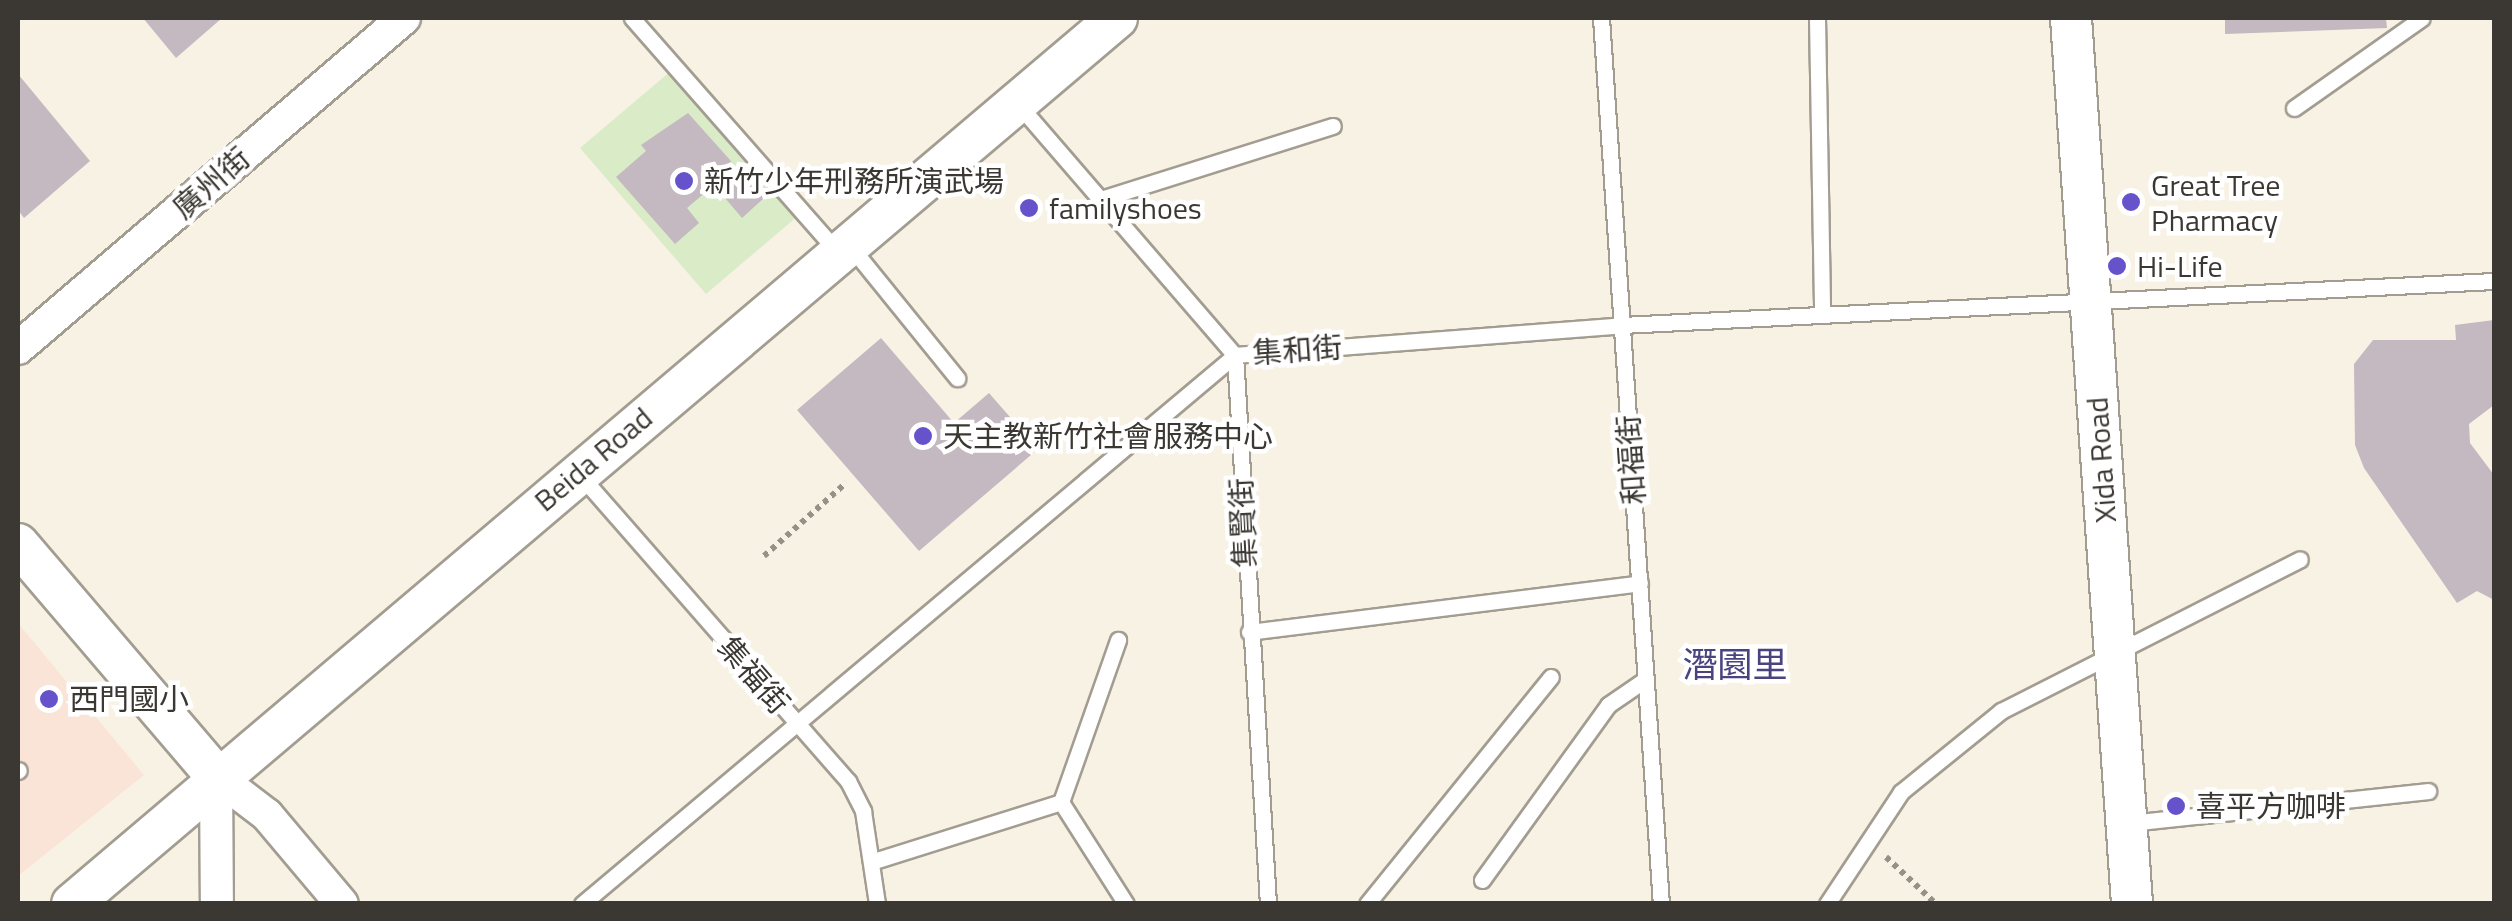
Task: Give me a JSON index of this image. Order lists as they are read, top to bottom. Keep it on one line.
{"streets":{"street":["廣州街","Beida Road","Xida Road"],"lane":["集和街","和福街","集賢街","集福街"]},"crossings":[["集和街","和福街"],["集和街","Xida Road"],["集和街","集賢街"],["集和街","集福街"],["Beida Road","集福街"]],"districts":["潛園里"],"places":["新竹少年刑務所演武場","Great Tree Pharmacy","familyshoes","Hi-Life","天主教新竹社會服務中心","西門國小","喜平方咖啡"]}
